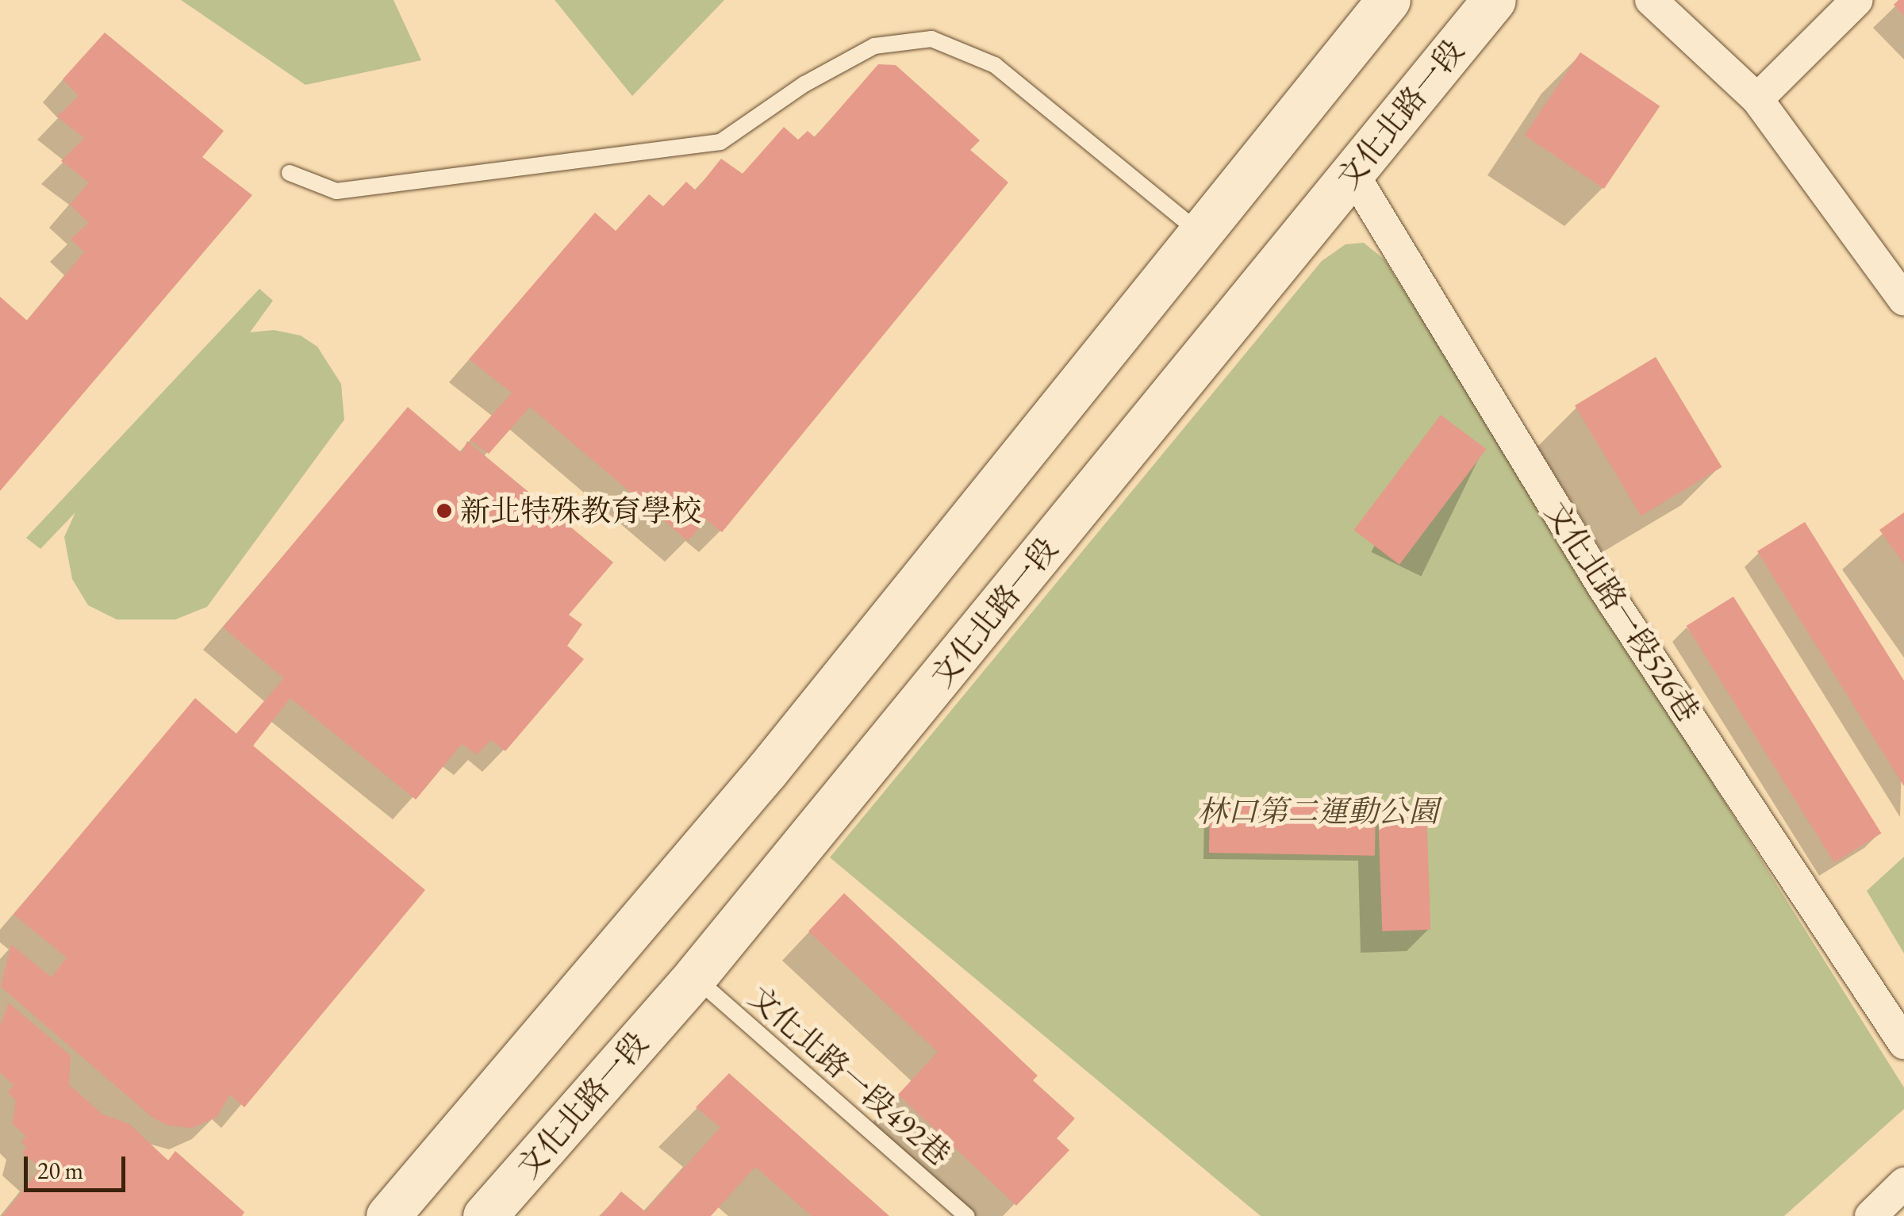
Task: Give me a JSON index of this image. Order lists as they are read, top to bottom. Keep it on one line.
{"streets":{"main road":["文化北路一段"],"street":["文化北路一段526巷"],"lane":["文化北路一段492巷"]},"crossings":[["文化北路一段","文化北路一段526巷"],["文化北路一段","文化北路一段492巷"]],"parks":["林口第二運動公園"],"places":["新北特殊教育學校"],"scale_bar":"20 m"}
